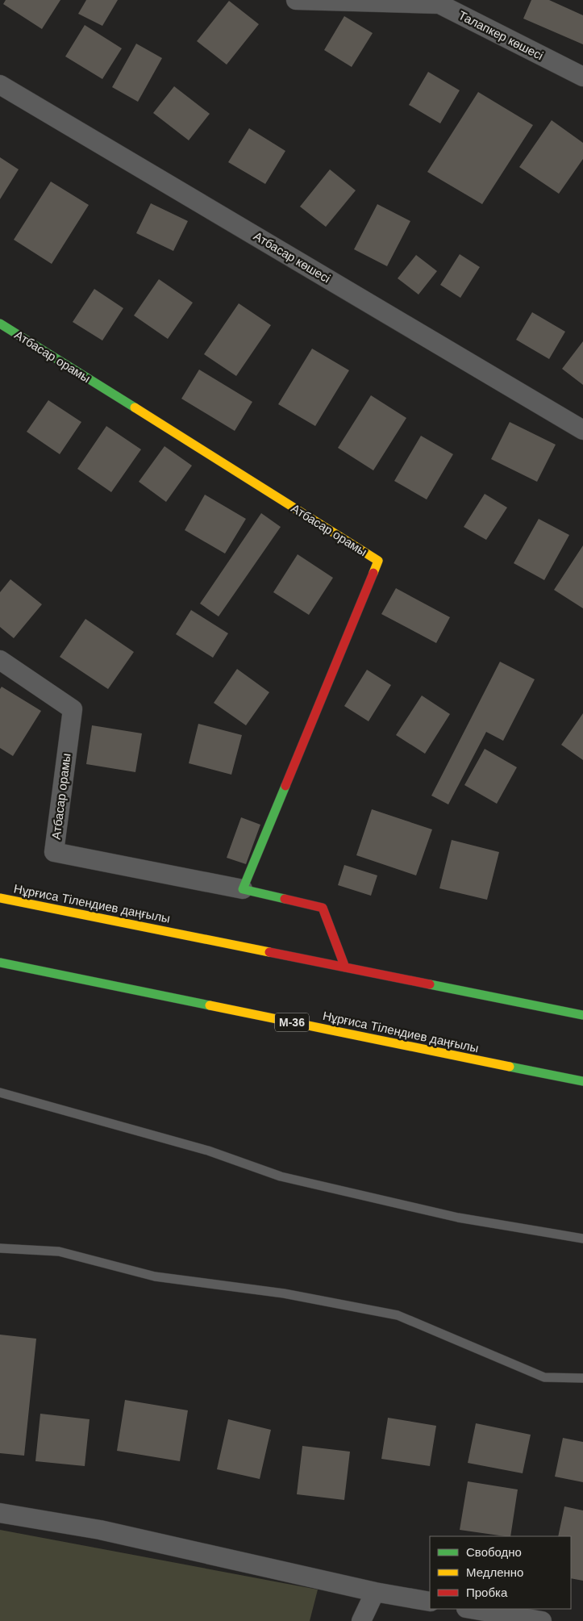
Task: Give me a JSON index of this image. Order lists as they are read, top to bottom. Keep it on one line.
{"streets":{"main road":["Атбасар орамы","Нұрғиса Тілендиев даңғылы","M-36"],"street":["Талапкер көшесі","Атбасар көшесі"]},"crossings":[["Атбасар орамы","Нұрғиса Тілендиев даңғылы"]],"legend":["Свободно","Медленно","Пробка"]}
